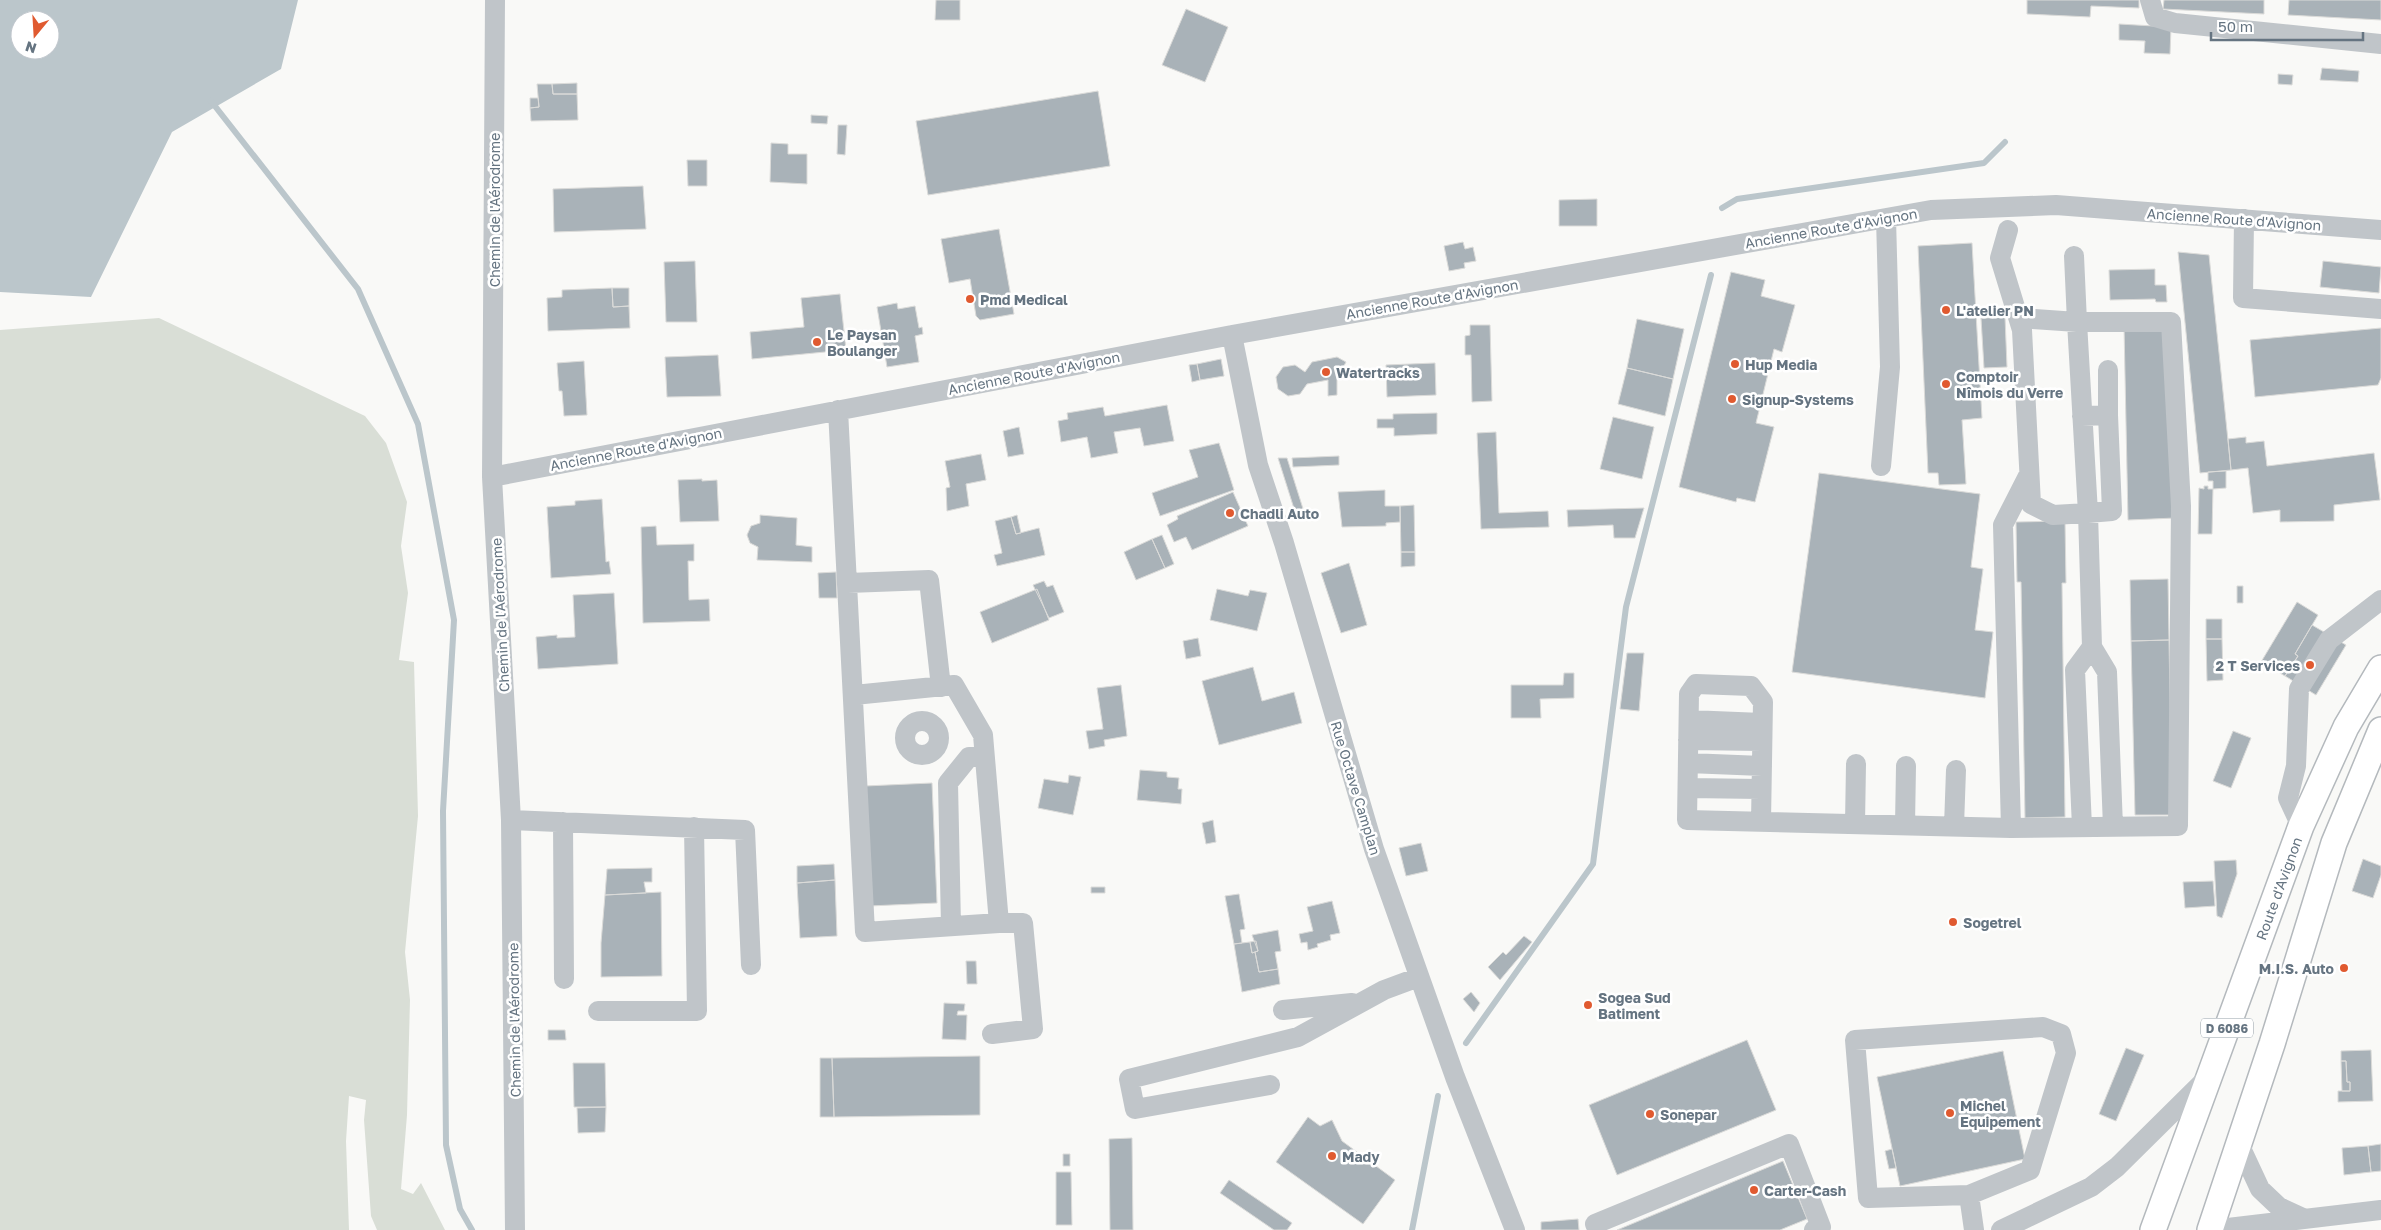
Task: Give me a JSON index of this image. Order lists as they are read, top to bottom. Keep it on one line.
{"streets":{"main road":["Route d'Avignon","D 6086"],"street":["Chemin de l'Aérodrome","Ancienne Route d'Avignon","Rue Octave Camplan"]},"crossings":[["Chemin de l'Aérodrome","Ancienne Route d'Avignon"],["Ancienne Route d'Avignon","Rue Octave Camplan"]],"places":["Pmd Medical","L'atelier PN","Le Paysan Boulanger","Hup Media","Watertracks","Comptoir Nîmois du Verre","Signup-Systems","Chadli Auto","2 T Services","Sogetrel","M.I.S. Auto","Sogea Sud Batiment","Michel Equipement","Sonepar","Mady","Carter-Cash"],"scale_bar":"50 m","north":"bottom"}
